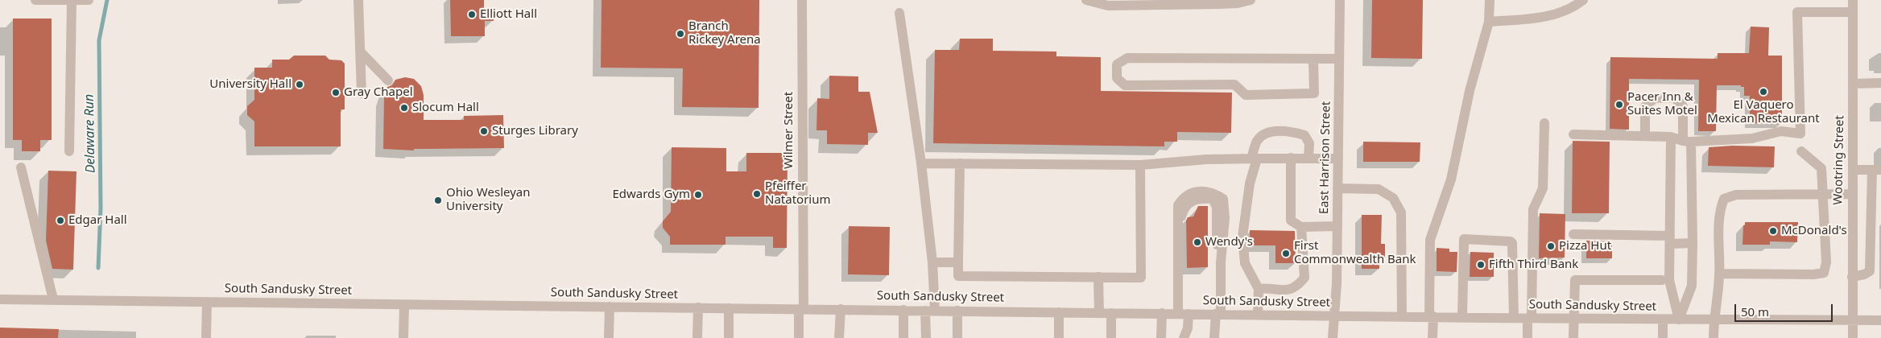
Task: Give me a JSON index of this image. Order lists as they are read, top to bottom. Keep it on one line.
{"streets":{"street":["Wilmer Street","East Harrison Street","Wootring Street","South Sandusky Street"]},"crossings":[["Wilmer Street","South Sandusky Street"],["East Harrison Street","South Sandusky Street"],["Wootring Street","South Sandusky Street"]],"water":["Delaware Run"],"places":["Elliott Hall","Branch Rickey Arena","University Hall","El Vaquero Mexican Restaurant","Gray Chapel","Pacer Inn & Suites Motel","Slocum Hall","Sturges Library","Pfeiffer Natatorium","Edwards Gym","Ohio Wesleyan University","Edgar Hall","McDonald's","Wendy's","Pizza Hut","First Commonwealth Bank","Fifth Third Bank"],"scale_bar":"50 m"}
